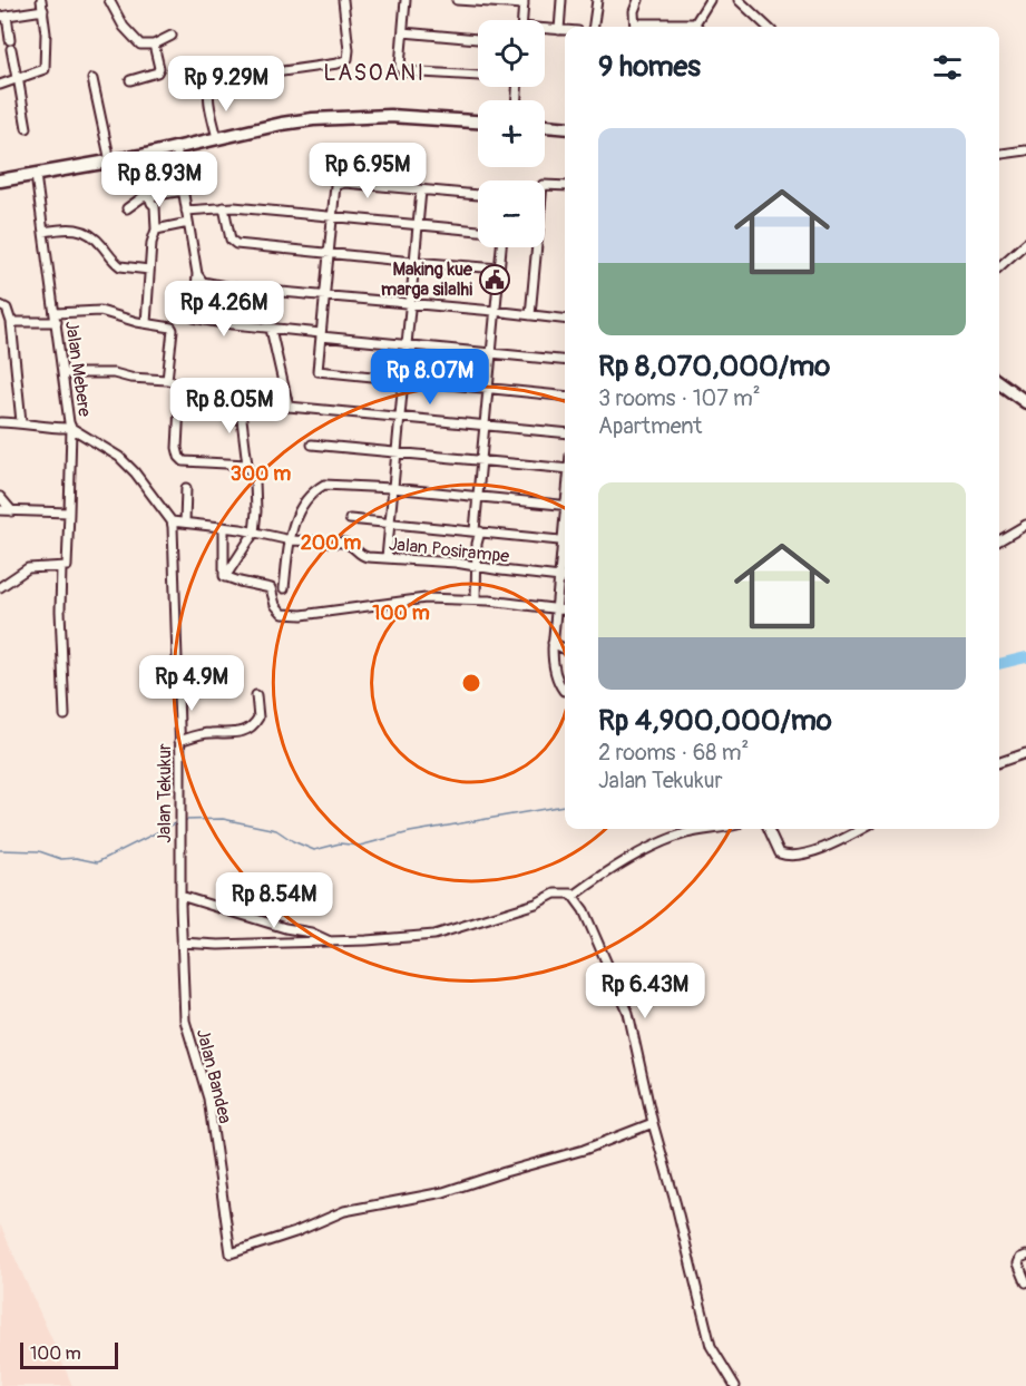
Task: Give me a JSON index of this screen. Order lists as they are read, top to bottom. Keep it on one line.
{"streets":{"street":["Jalan Mebere","Jalan Posirampe","Jalan Tekukur","Jalan Bandea"]},"crossings":[["Jalan Mebere","Jalan Posirampe"],["Jalan Mebere","Jalan Tekukur"],["Jalan Posirampe","Jalan Tekukur"],["Jalan Tekukur","Jalan Bandea"]],"districts":["LASOANI"],"places":{"public building":["Making kue marga silalhi"]},"scale_bar":"100 m","page":{"map_buttons":["+","−"],"heading":"9 homes","price":["Rp 9.29M","Rp 6.95M","Rp 8.93M","Rp 4.26M","Rp 8.07M","Rp 8.05M","Rp 4.9M","Rp 8.54M","Rp 6.43M"],"list":[{"name":"Rp 8,070,000/mo","note":"3 rooms · 107 m² · Apartment"},{"name":"Rp 4,900,000/mo","note":"2 rooms · 68 m² · Jalan Tekukur"}],"scale":"100 m"},"rings":["300 m","200 m","100 m"]}
